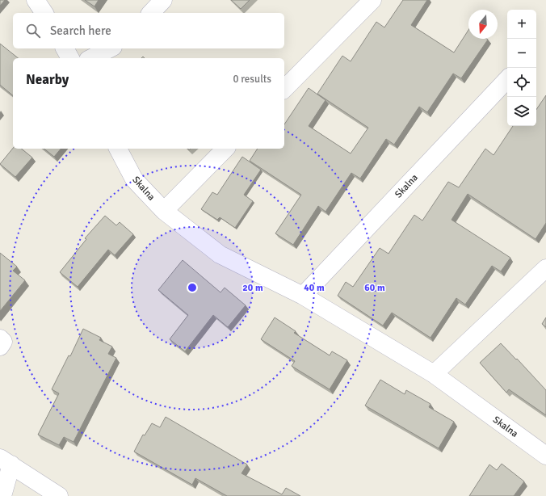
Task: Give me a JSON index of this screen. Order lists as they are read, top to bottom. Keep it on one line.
{"streets":{"street":["Skalna"]},"north":"bottom","page":{"map_buttons":["+","−"],"search":"Search here","heading":["Nearby","0 results"]},"rings":["20 m","40 m","60 m"]}
